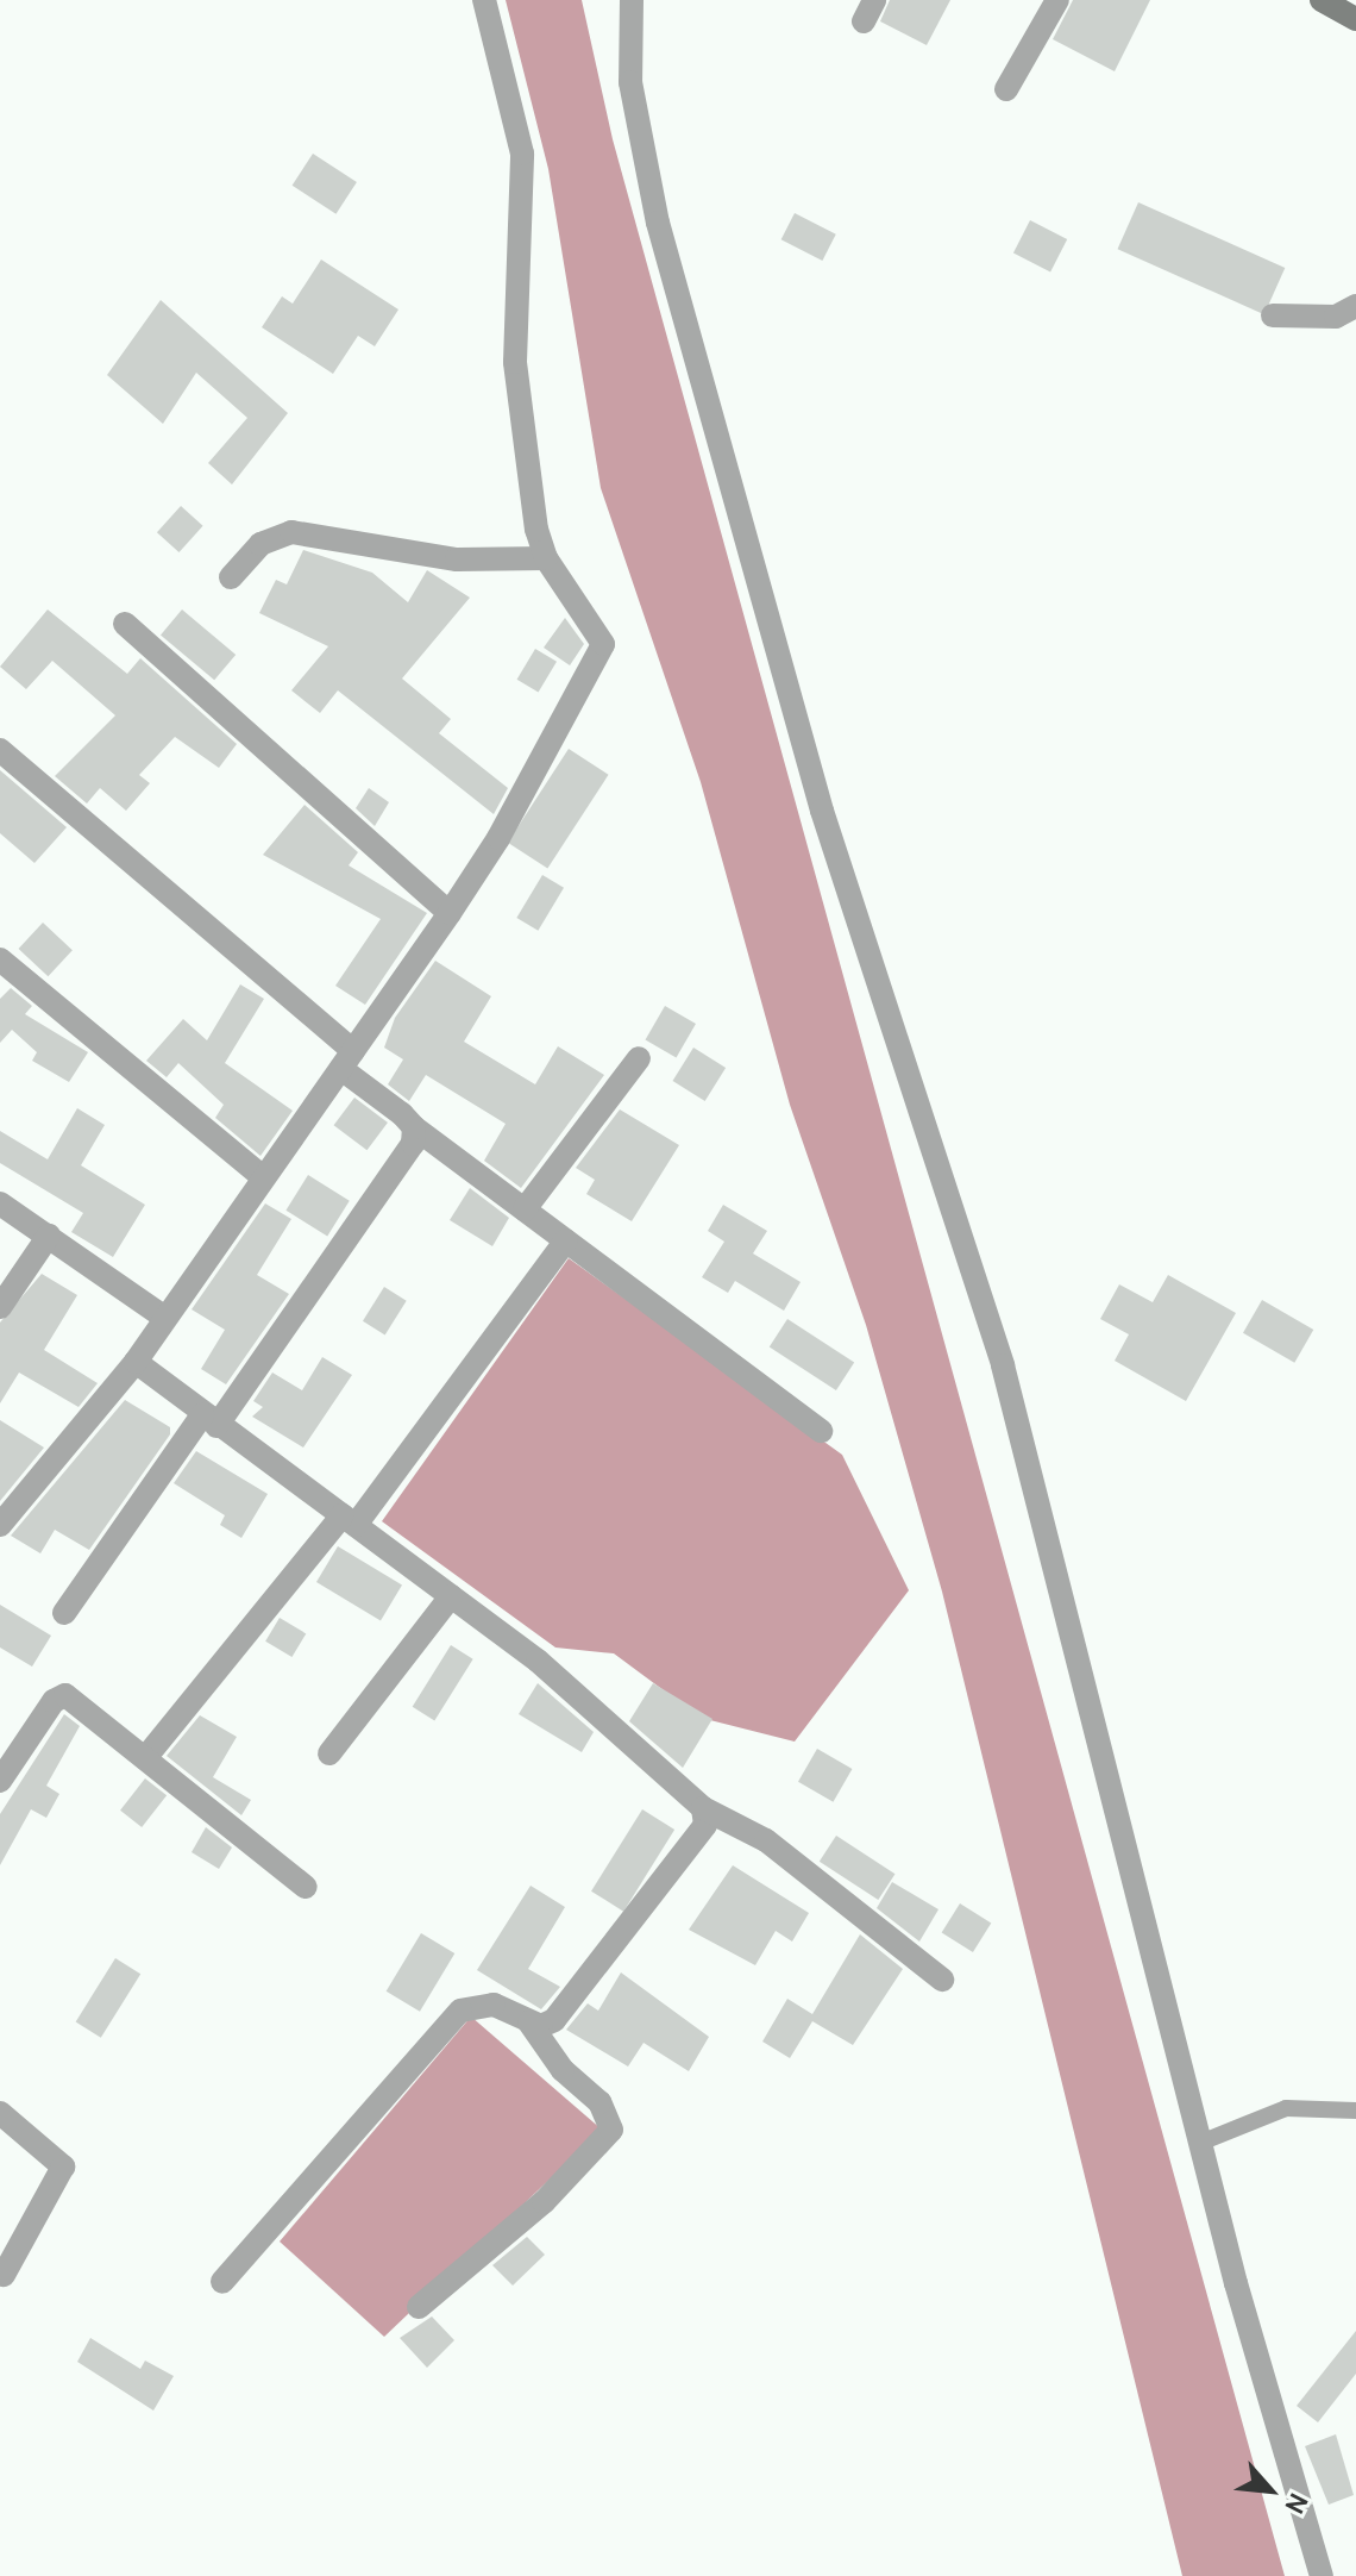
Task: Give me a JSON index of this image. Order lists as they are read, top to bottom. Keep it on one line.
{"north":"bottom right"}
